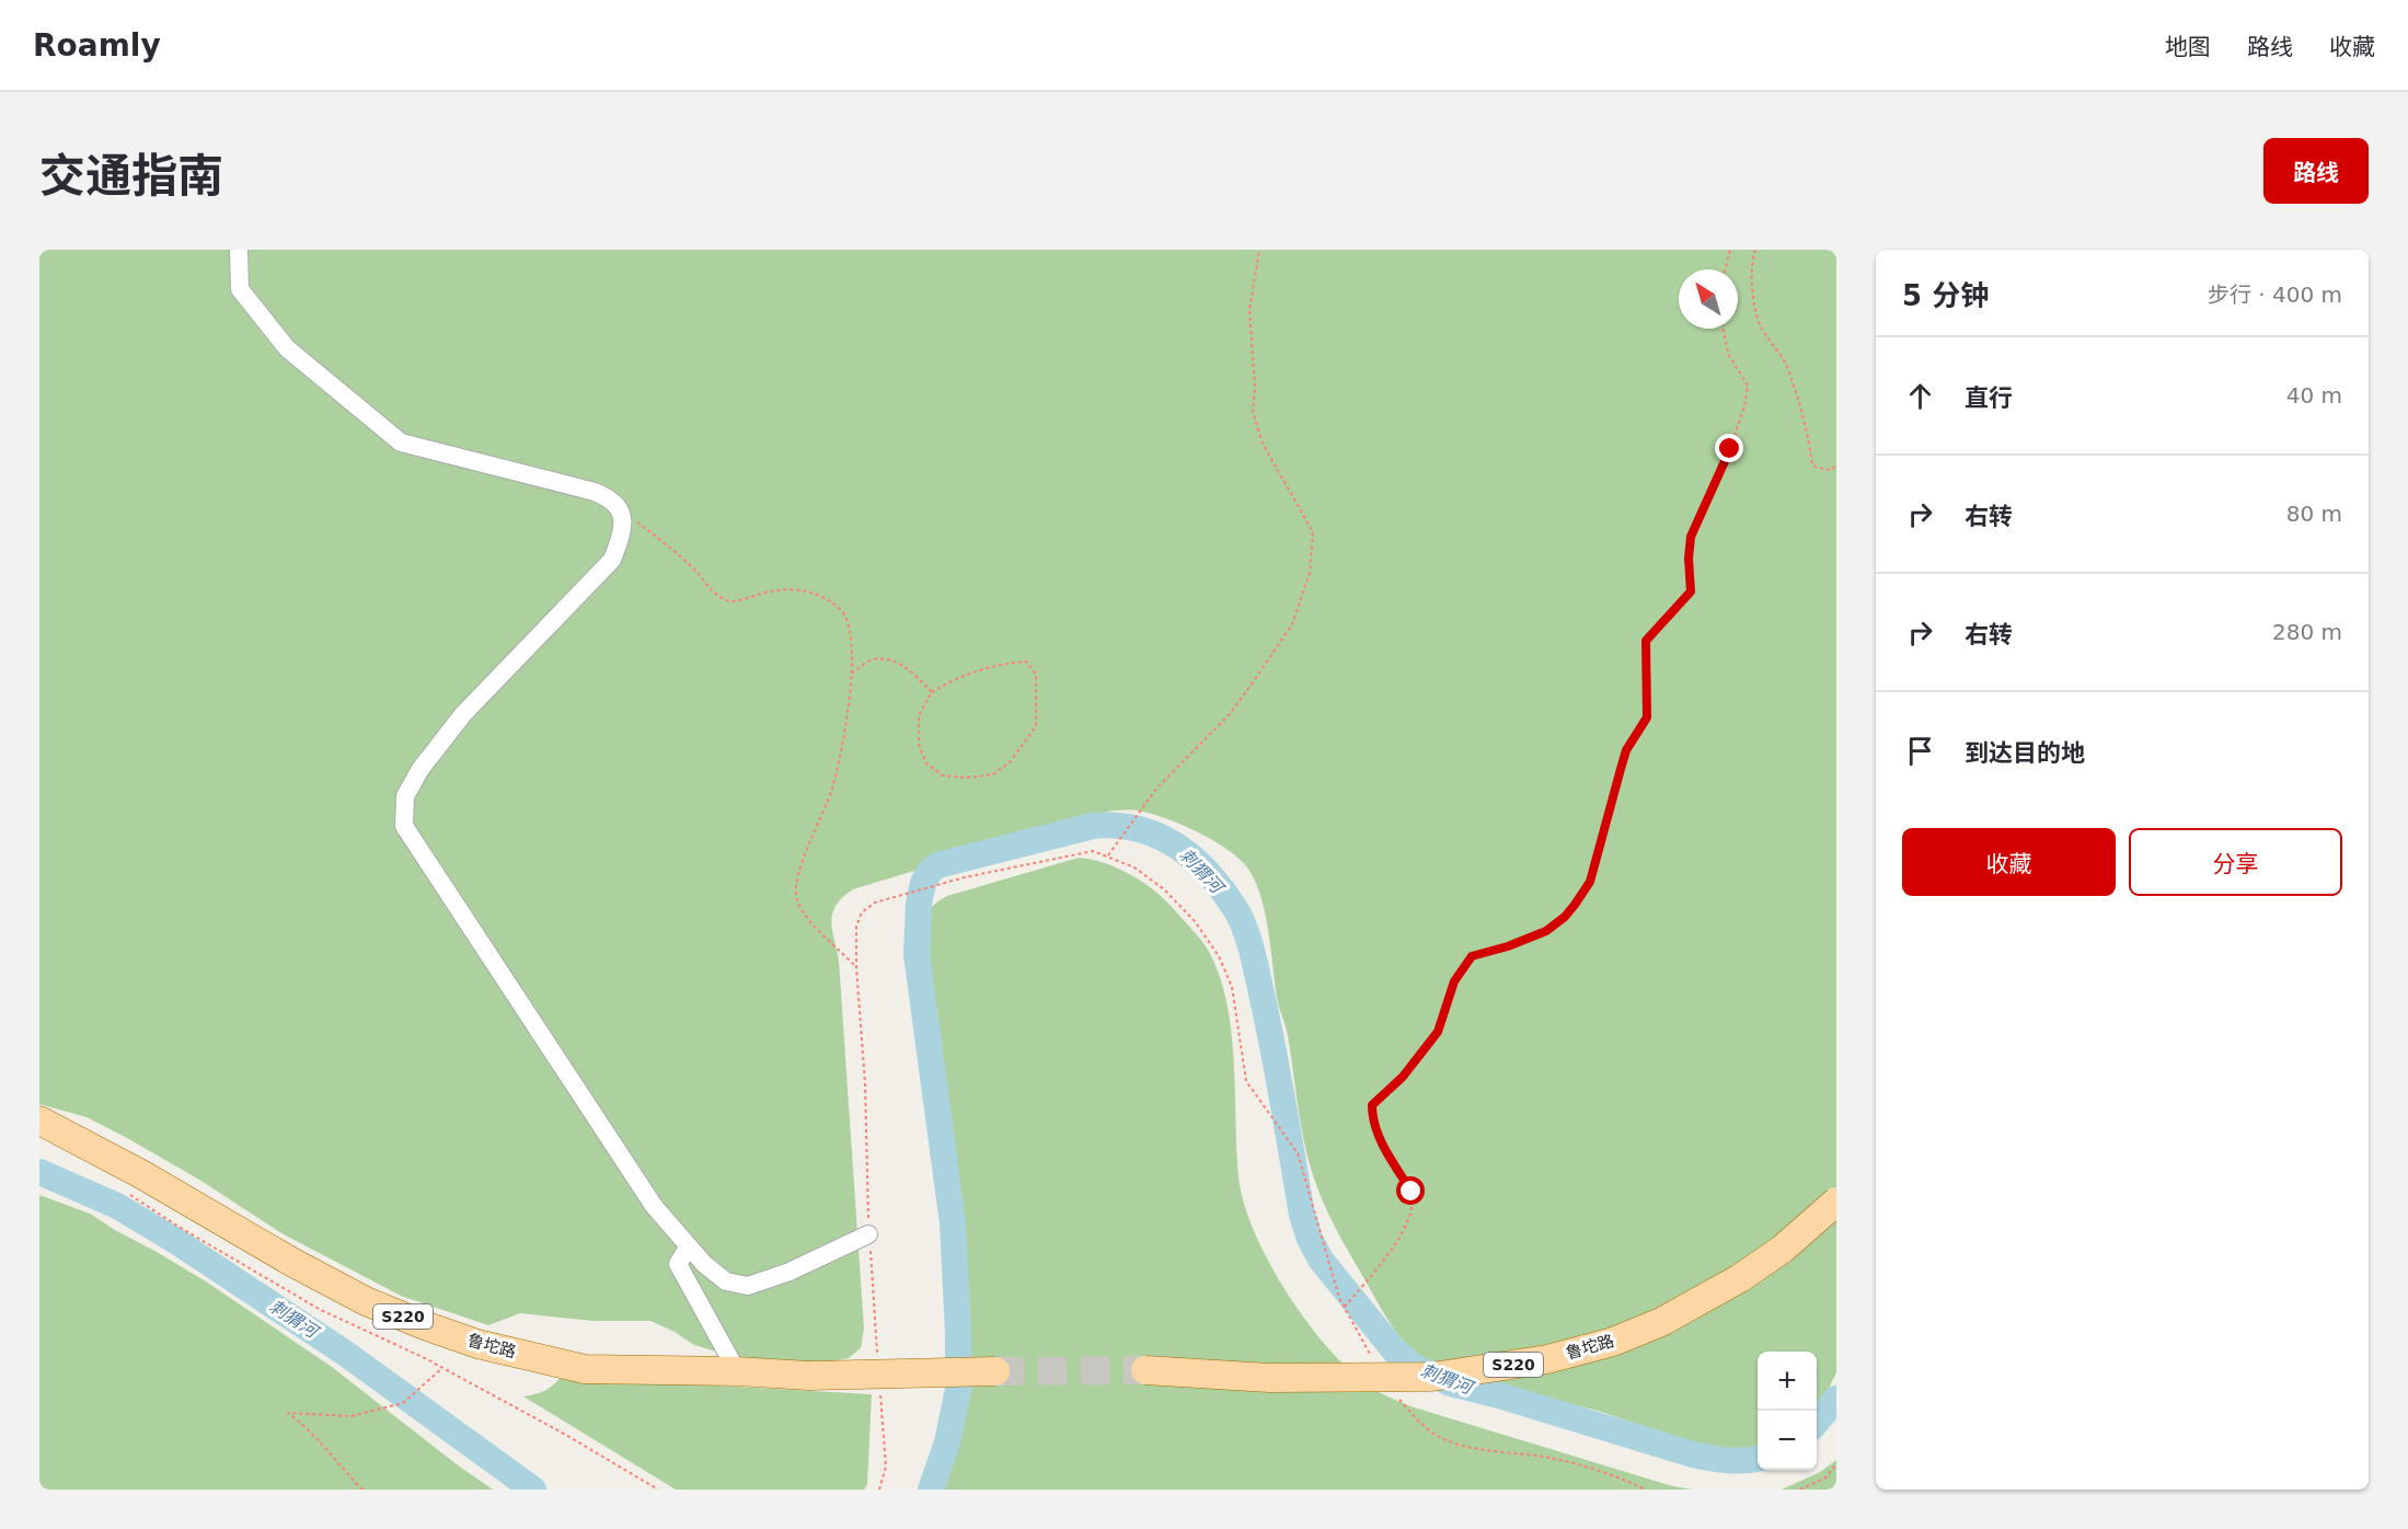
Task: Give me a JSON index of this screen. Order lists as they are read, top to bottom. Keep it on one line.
{"streets":{"main road":["S220","鲁坨路"]},"water":["刺猬河"],"north":"top left","page":{"header":"Roamly","nav":["地图","路线","收藏"],"title":"交通指南","buttons":["路线",["收藏","分享"]],"heading":["5 分钟","步行 · 400 m"],"list":[["直行","40 m"],["右转","80 m"],["右转","280 m"],"到达目的地"],"map_buttons":["+","−"]}}
